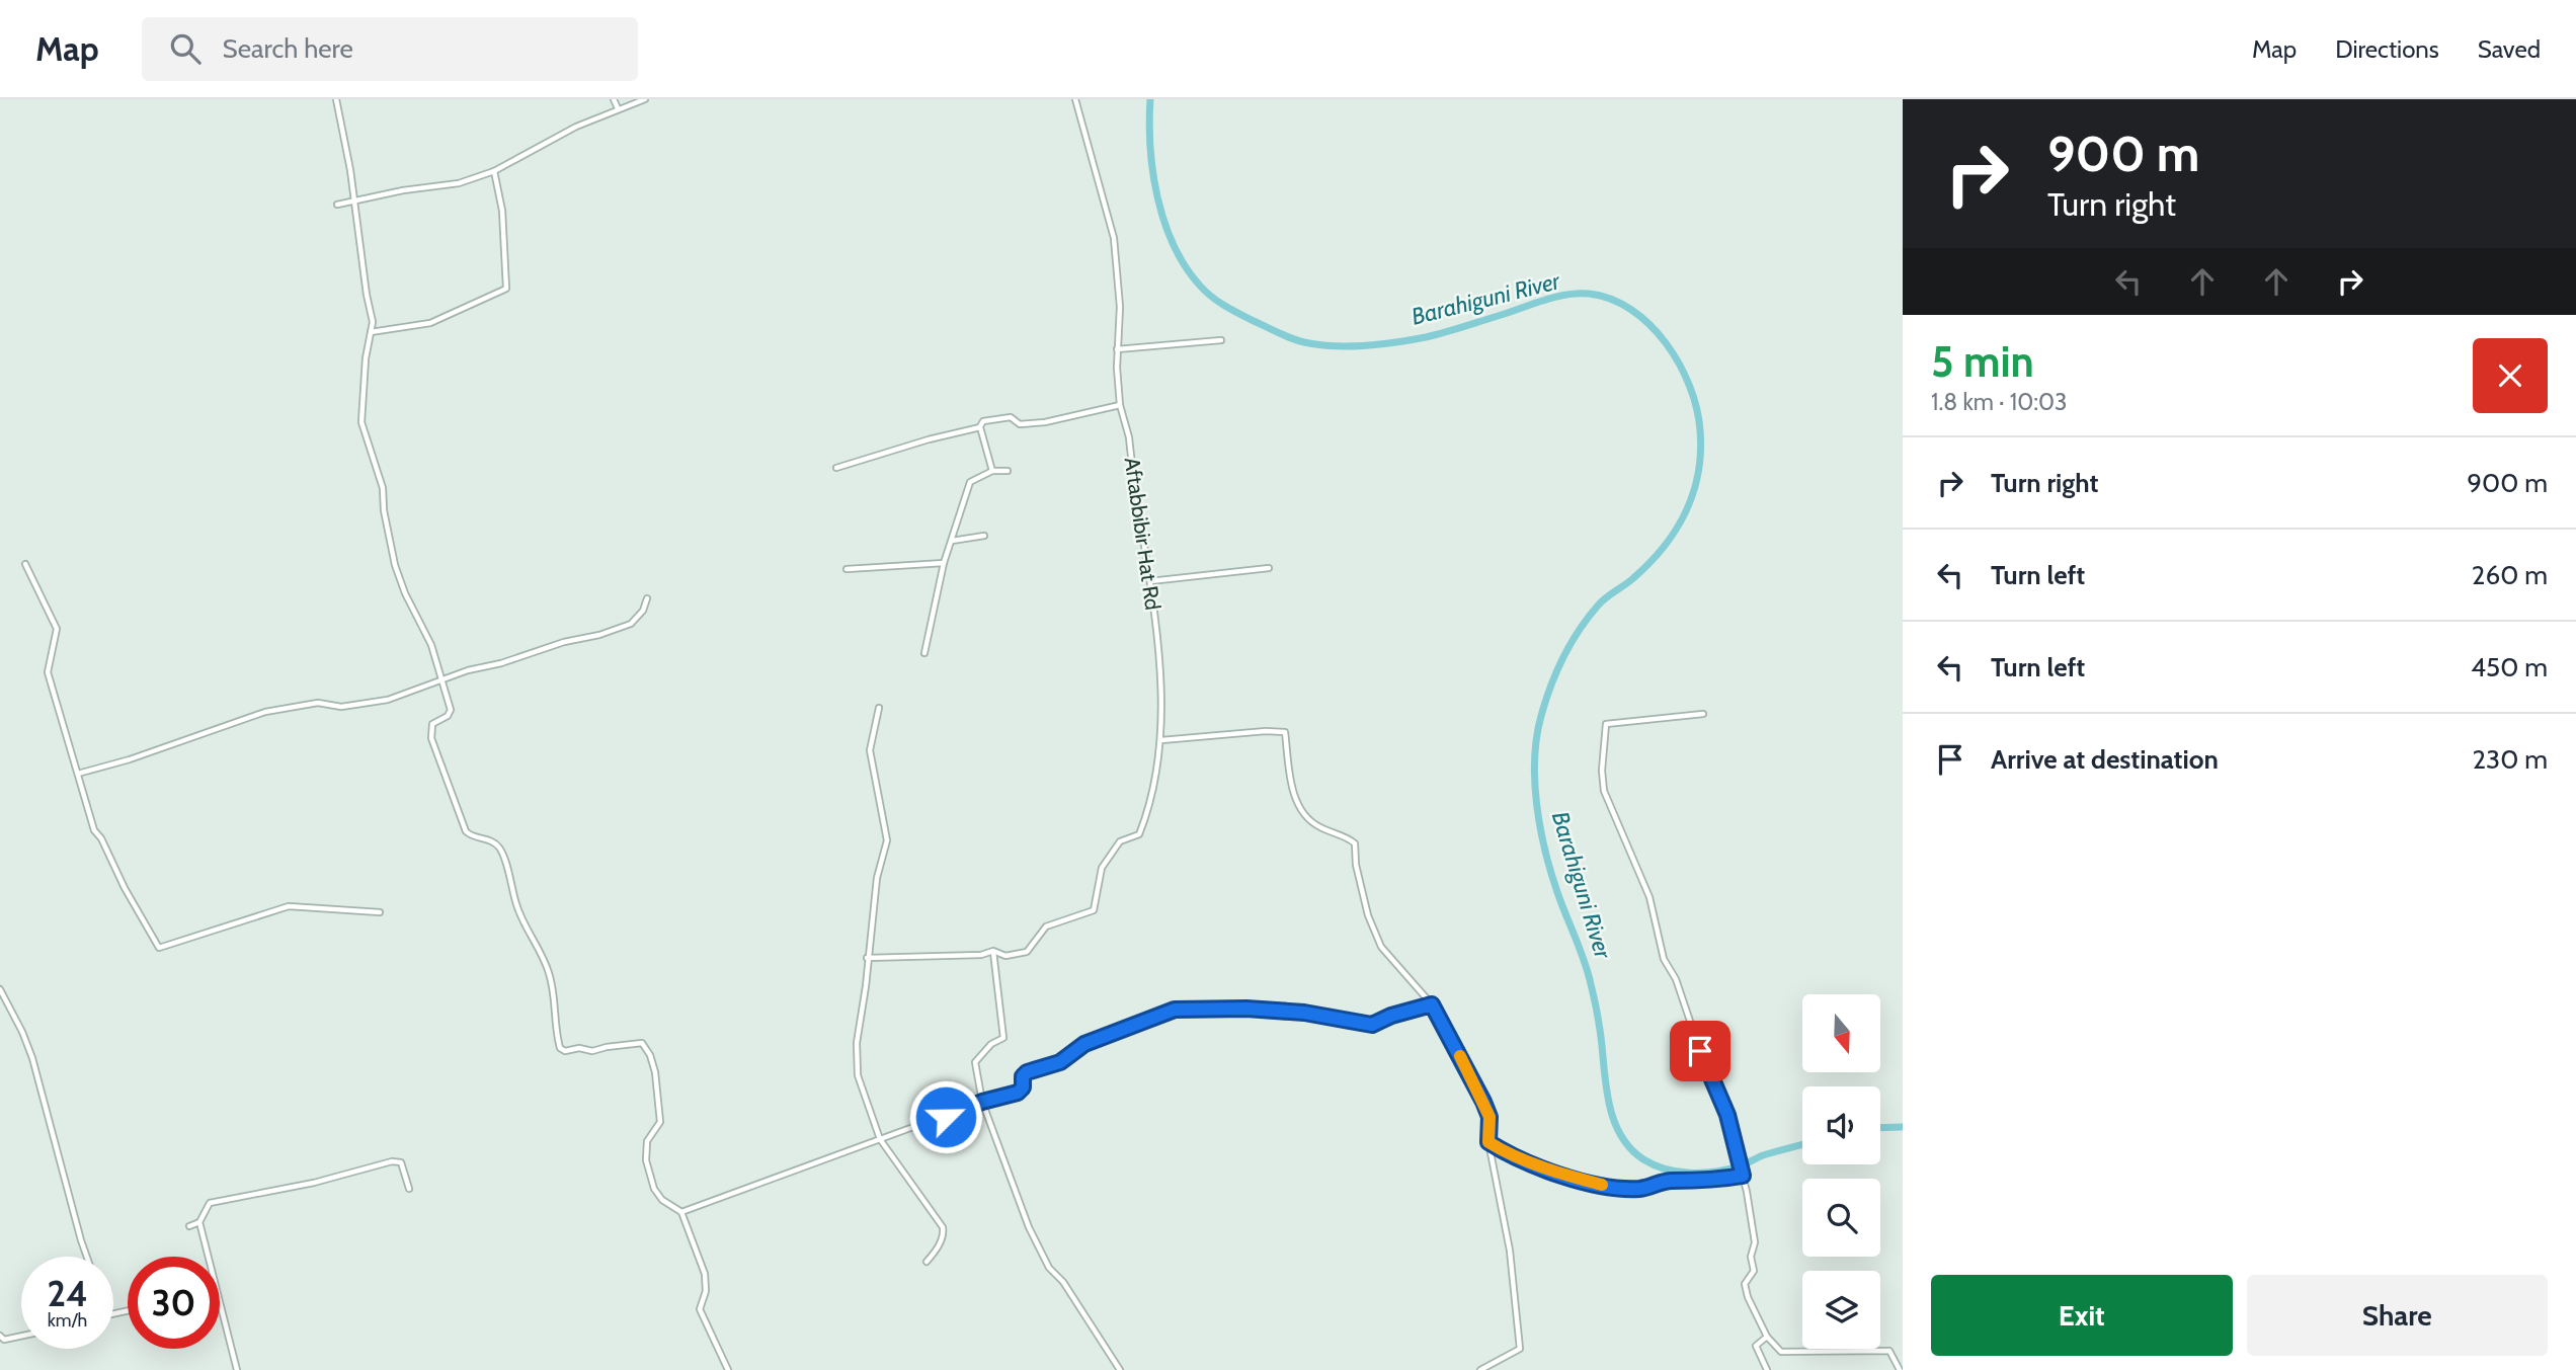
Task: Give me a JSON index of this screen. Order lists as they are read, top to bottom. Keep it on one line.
{"streets":{"street":["Aftabbibir Hat Rd"]},"water":["Barahiguni River"],"north":"bottom","page":{"header":"Map","search":"Search here","nav":["Map","Directions","Saved"],"turn":["900 m","Turn right"],"heading":["5 min","1.8 km · 10:03"],"list":[{"name":"Turn right","value":"900 m"},{"name":"Turn left","value":"260 m"},{"name":"Turn left","value":"450 m"},{"name":"Arrive at destination","value":"230 m"}],"speed":"24 km/h","limit":"30","buttons":["Exit","Share"]}}
